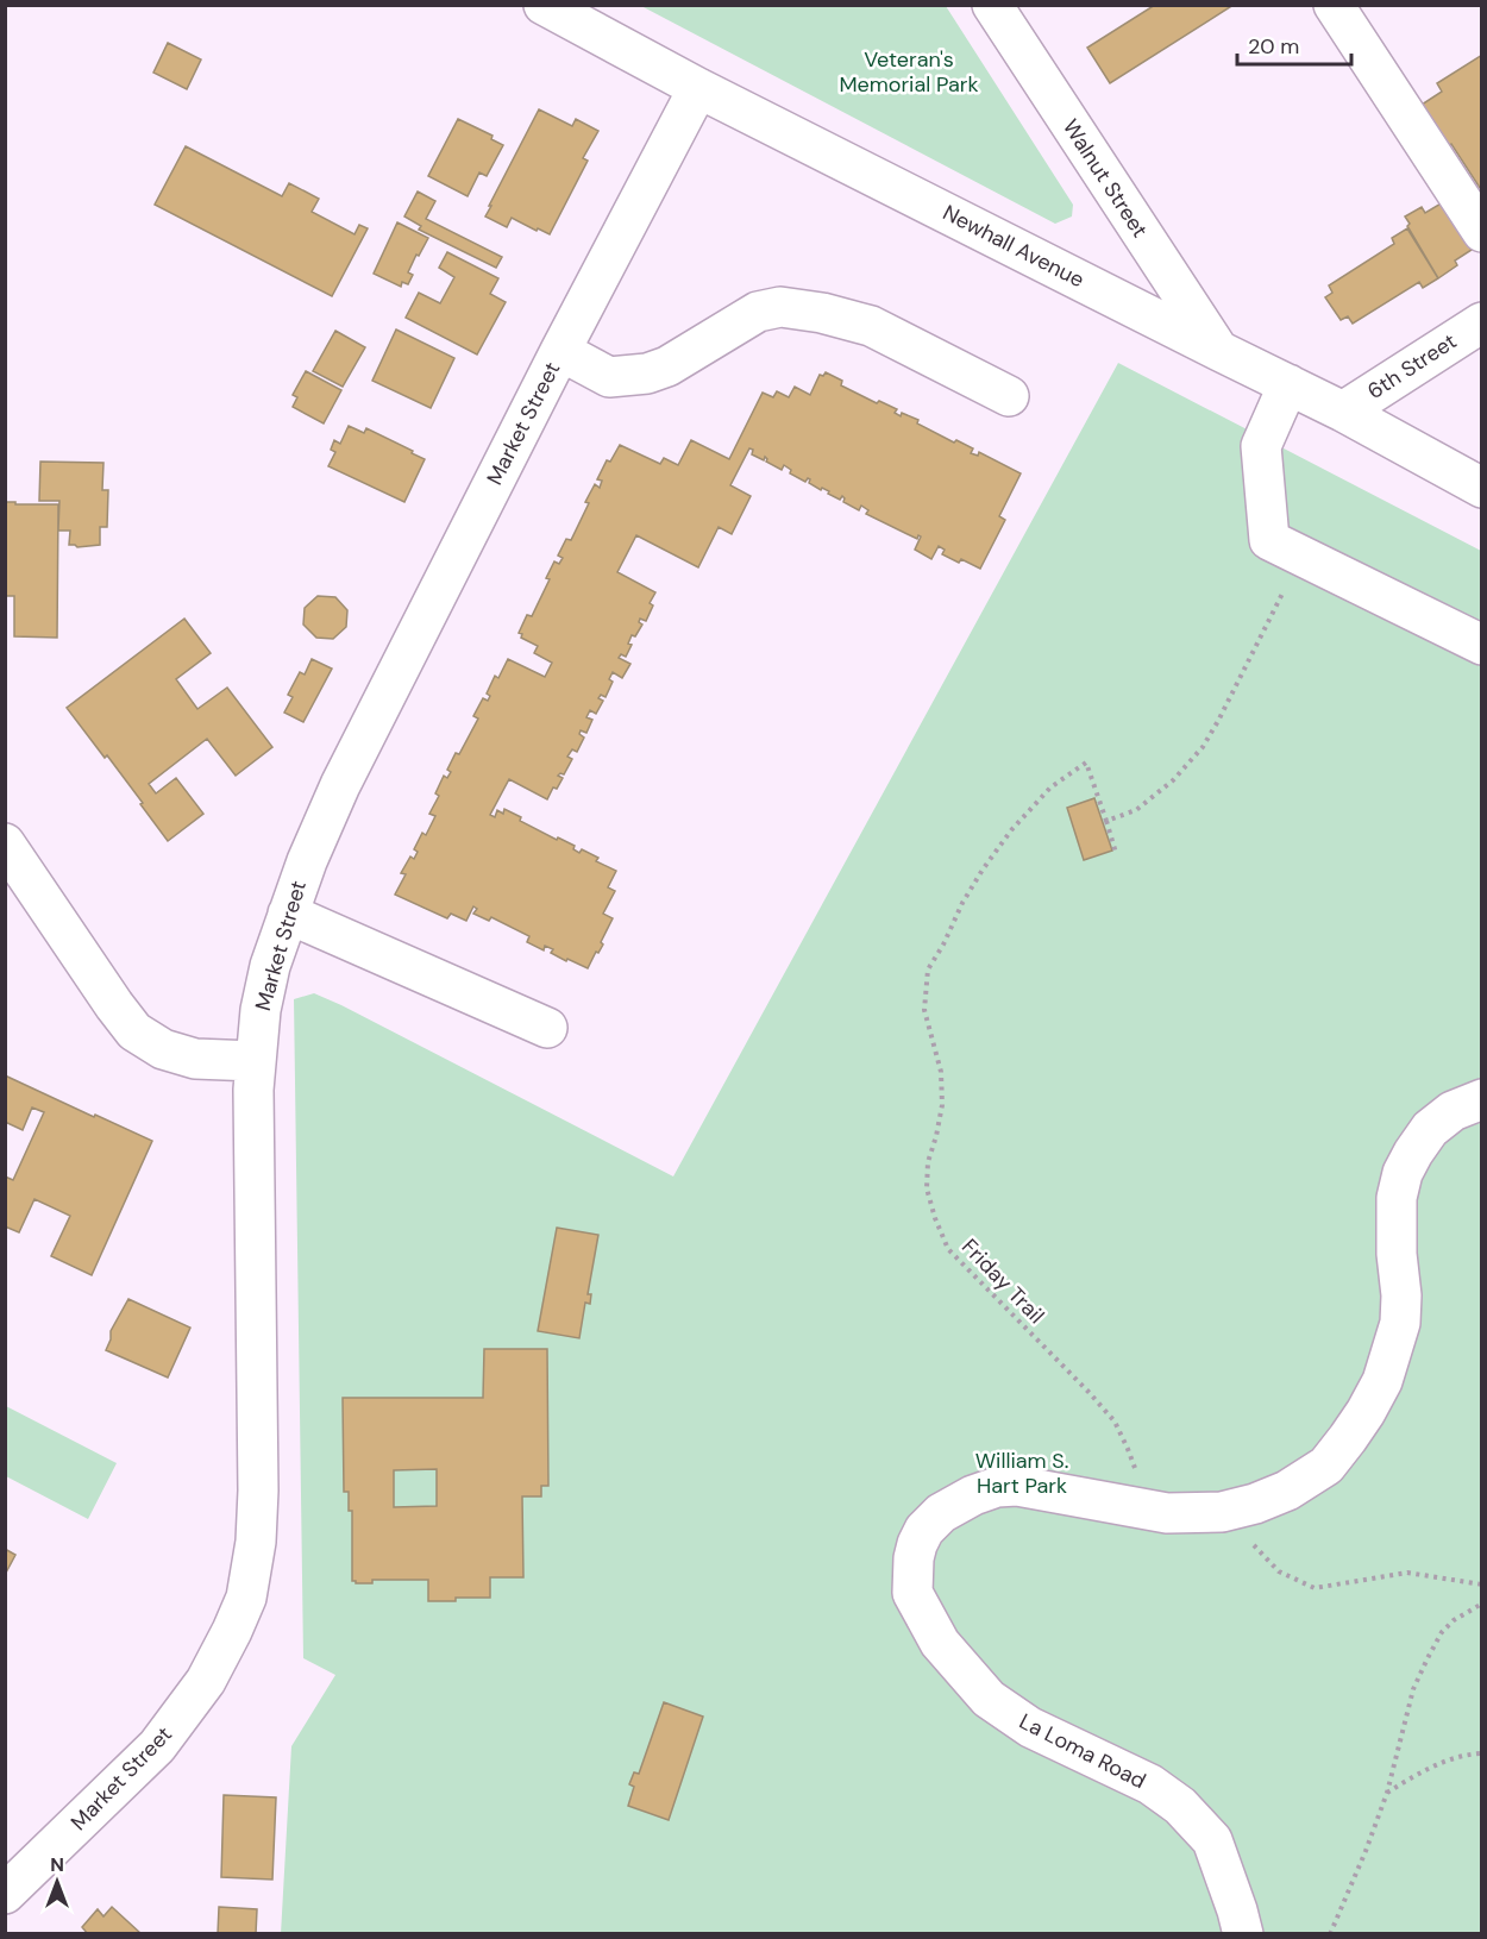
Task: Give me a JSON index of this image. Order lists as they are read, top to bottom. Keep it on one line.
{"streets":{"street":["Walnut Street","Newhall Avenue","6th Street","Market Street","La Loma Road"],"path":["Friday Trail"]},"crossings":[["Walnut Street","Newhall Avenue"],["Newhall Avenue","6th Street"],["Newhall Avenue","Market Street"],["Friday Trail","La Loma Road"]],"parks":["Veteran's Memorial Park","William S. Hart Park"],"scale_bar":"20 m","north":"top"}
